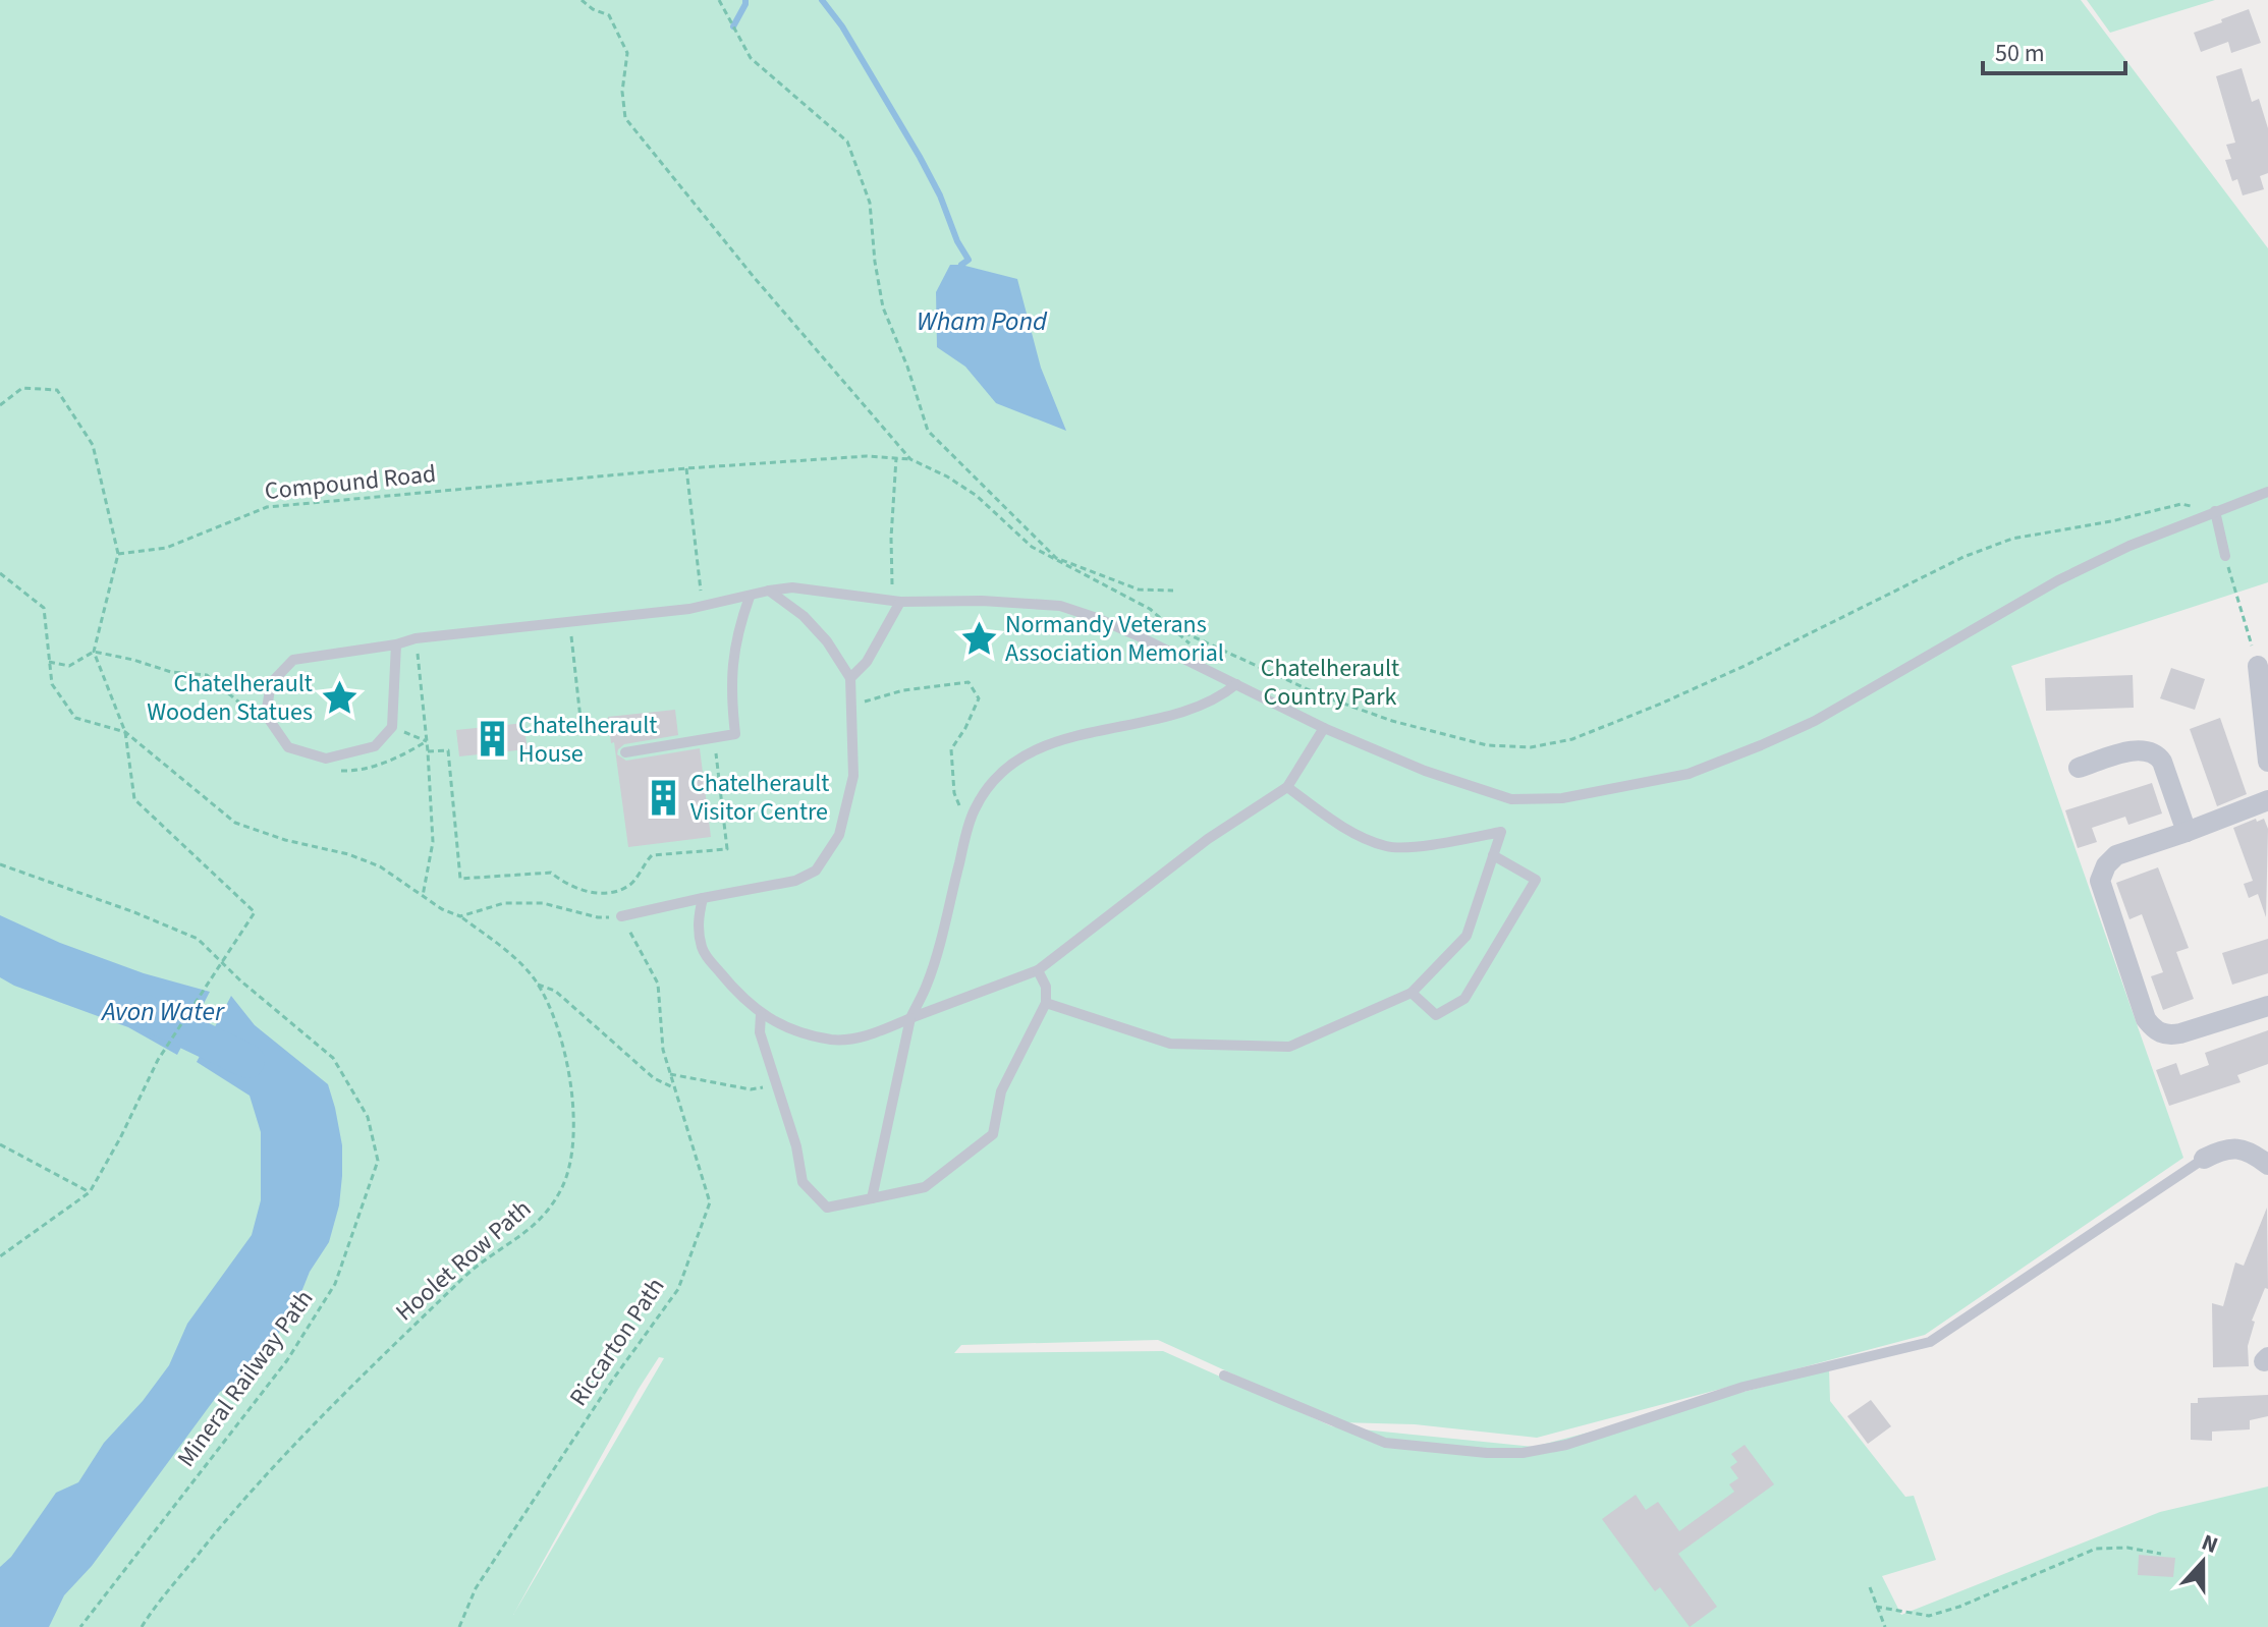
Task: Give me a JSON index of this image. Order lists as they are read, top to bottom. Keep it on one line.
{"streets":{"path":["Compound Road","Hoolet Row Path","Riccarton Path","Mineral Railway Path"]},"water":["Wham Pond","Avon Water"],"parks":["Chatelherault Country Park"],"places":{"place":["Normandy Veterans Association Memorial","Chatelherault Wooden Statues"],"building":["Chatelherault House","Chatelherault Visitor Centre"]},"scale_bar":"50 m","north":"top"}
